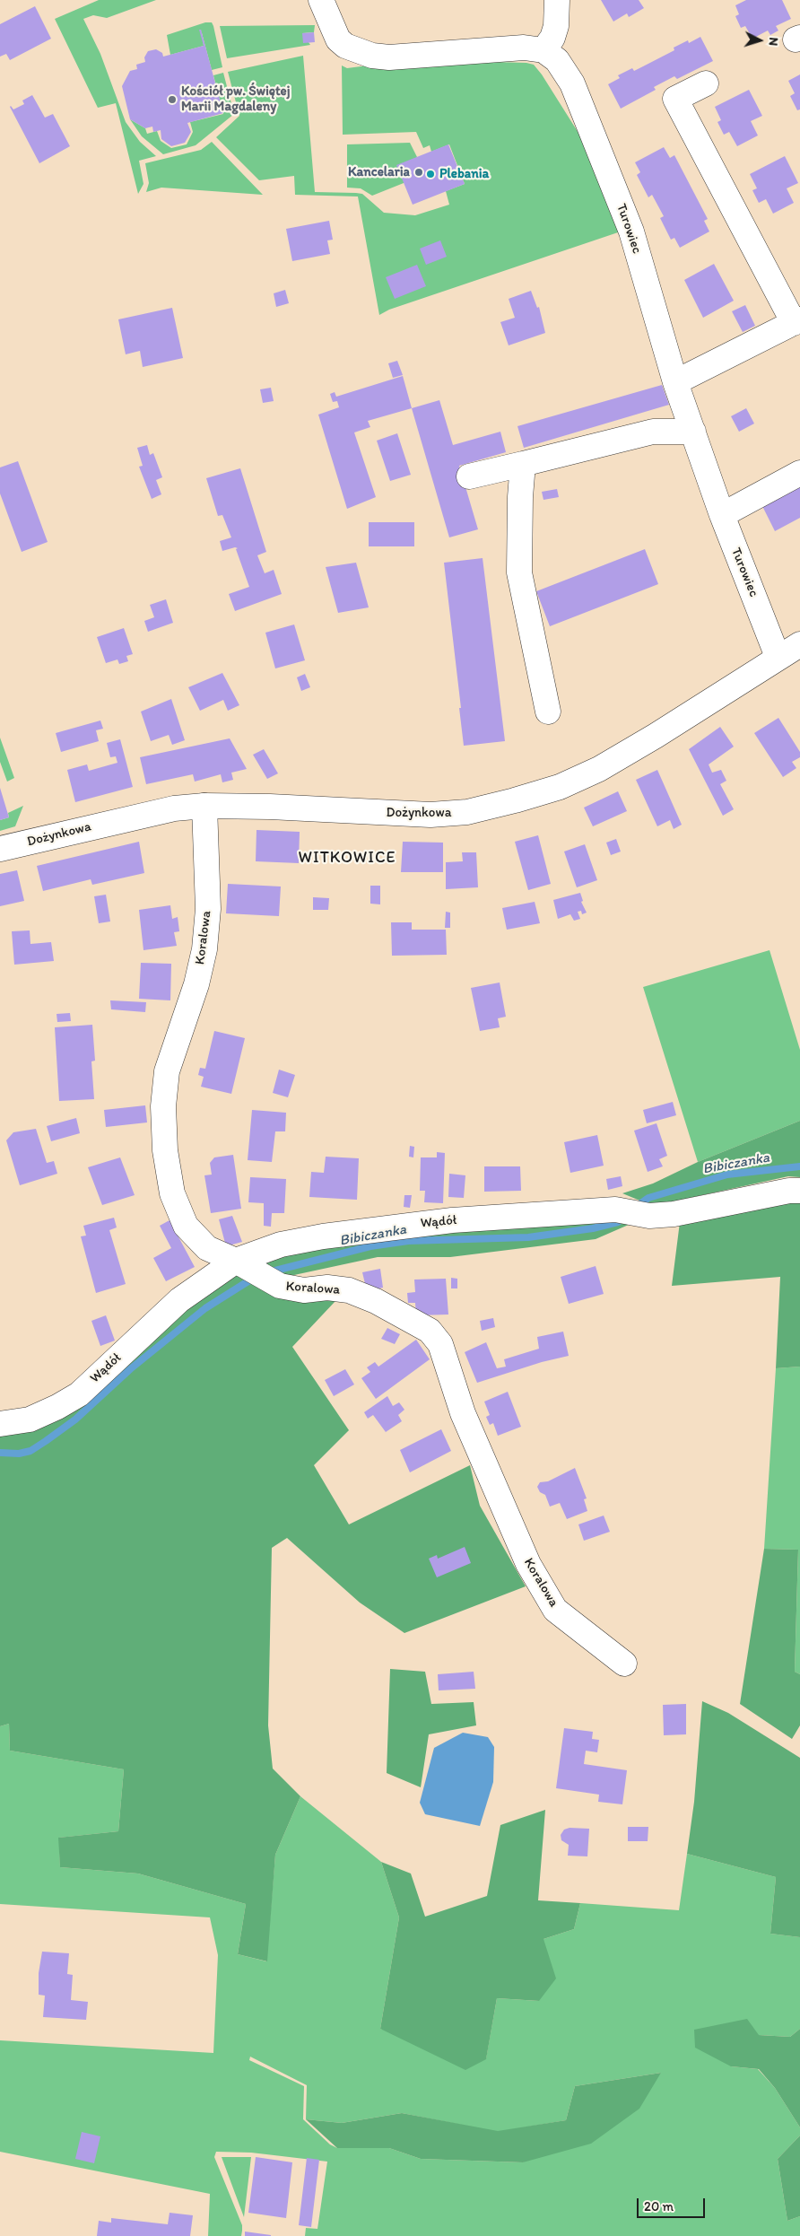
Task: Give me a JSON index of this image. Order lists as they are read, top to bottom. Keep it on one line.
{"streets":{"street":["Turowiec","Dożynkowa","Koralowa","Wądół"]},"crossings":[["Turowiec","Dożynkowa"],["Dożynkowa","Koralowa"],["Koralowa","Wądół"]],"districts":["WITKOWICE"],"water":["Bibiczanka"],"places":["Kościół pw. Świętej Marii Magdaleny","Kancelaria","Plebania"],"scale_bar":"20 m","north":"right"}
